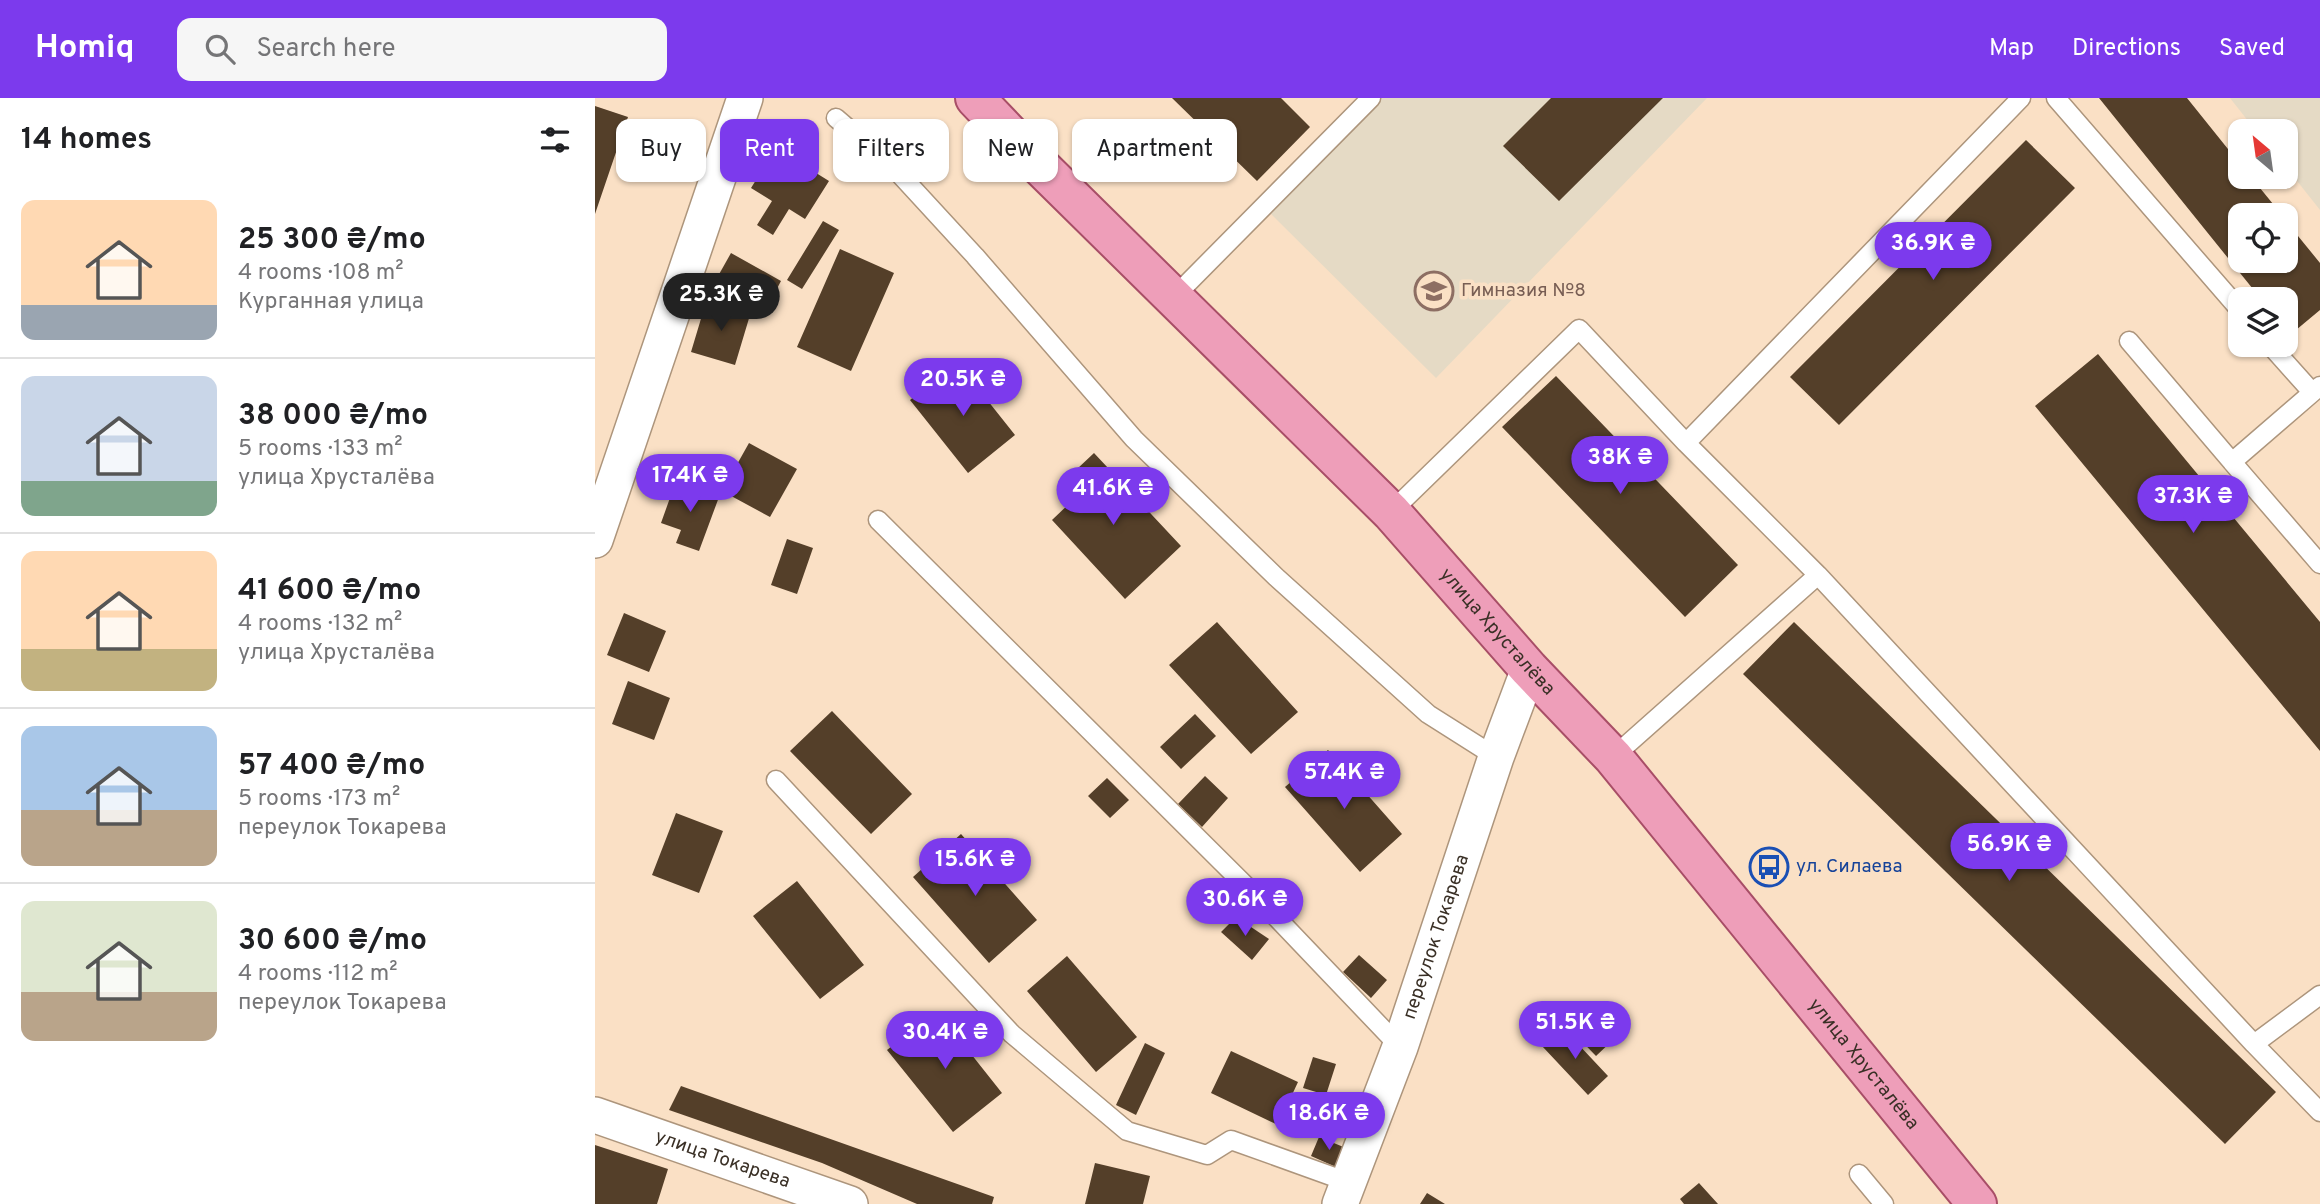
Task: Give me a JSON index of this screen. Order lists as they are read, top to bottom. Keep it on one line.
{"streets":{"main road":["улица Хрусталёва"],"street":["переулок Токарева","улица Токарева"]},"crossings":[["улица Хрусталёва","переулок Токарева"]],"places":{"school or university":["Гимназия №8"],"bus stop":["ул. Силаева"]},"north":"top left","page":{"header":"Homiq","search":"Search here","nav":["Map","Directions","Saved"],"heading":"14 homes","chip":["Buy","Rent","Filters","New","Apartment"],"list":[{"name":"25 300 ₴/mo","note":"4 rooms · 108 m² · Курганная улица"},{"name":"38 000 ₴/mo","note":"5 rooms · 133 m² · улица Хрусталёва"},{"name":"41 600 ₴/mo","note":"4 rooms · 132 m² · улица Хрусталёва"},{"name":"57 400 ₴/mo","note":"5 rooms · 173 m² · переулок Токарева"},{"name":"30 600 ₴/mo","note":"4 rooms · 112 m² · переулок Токарева"}],"price":["36.9K ₴","25.3K ₴","20.5K ₴","38K ₴","17.4K ₴","41.6K ₴","37.3K ₴","57.4K ₴","56.9K ₴","15.6K ₴","30.6K ₴","51.5K ₴","30.4K ₴","18.6K ₴"]}}
